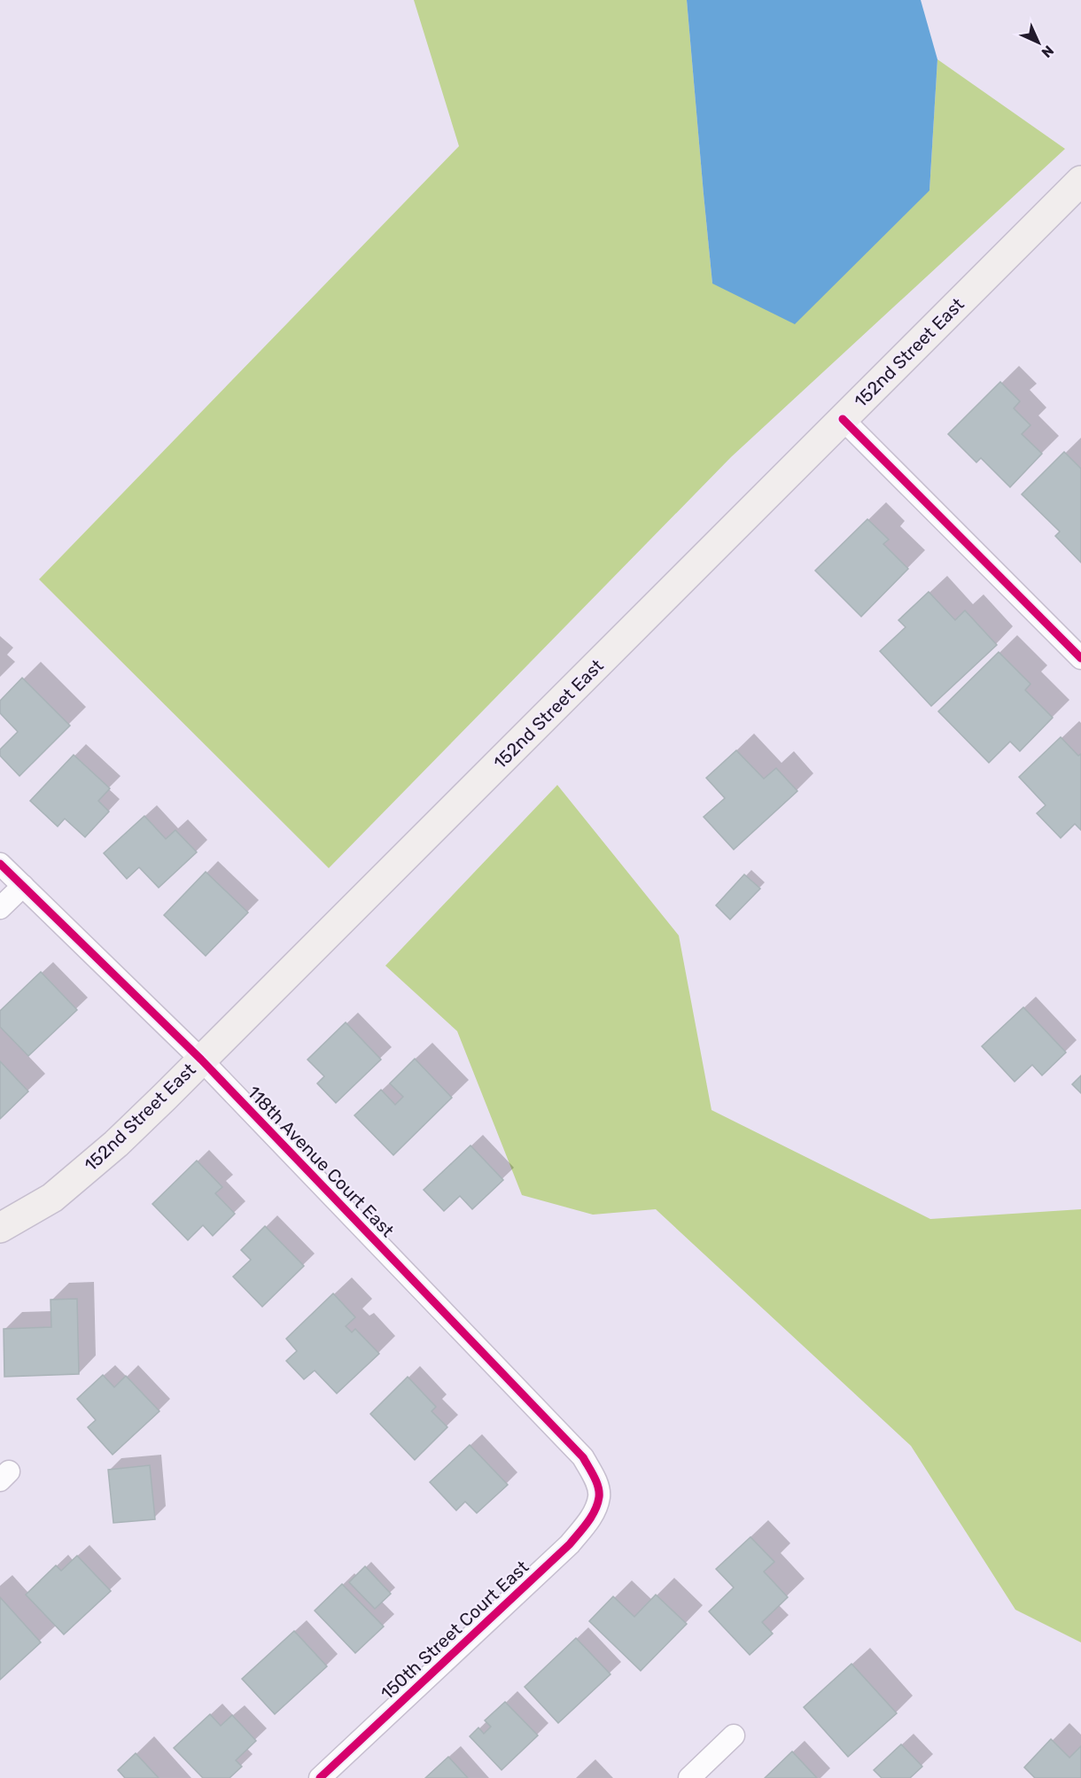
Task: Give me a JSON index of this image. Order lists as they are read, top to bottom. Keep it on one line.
{"streets":{"main road":["152nd Street East"],"street":["118th Avenue Court East","150th Street Court East"]},"crossings":[["152nd Street East","118th Avenue Court East"],["118th Avenue Court East","150th Street Court East"]],"north":"bottom right"}
